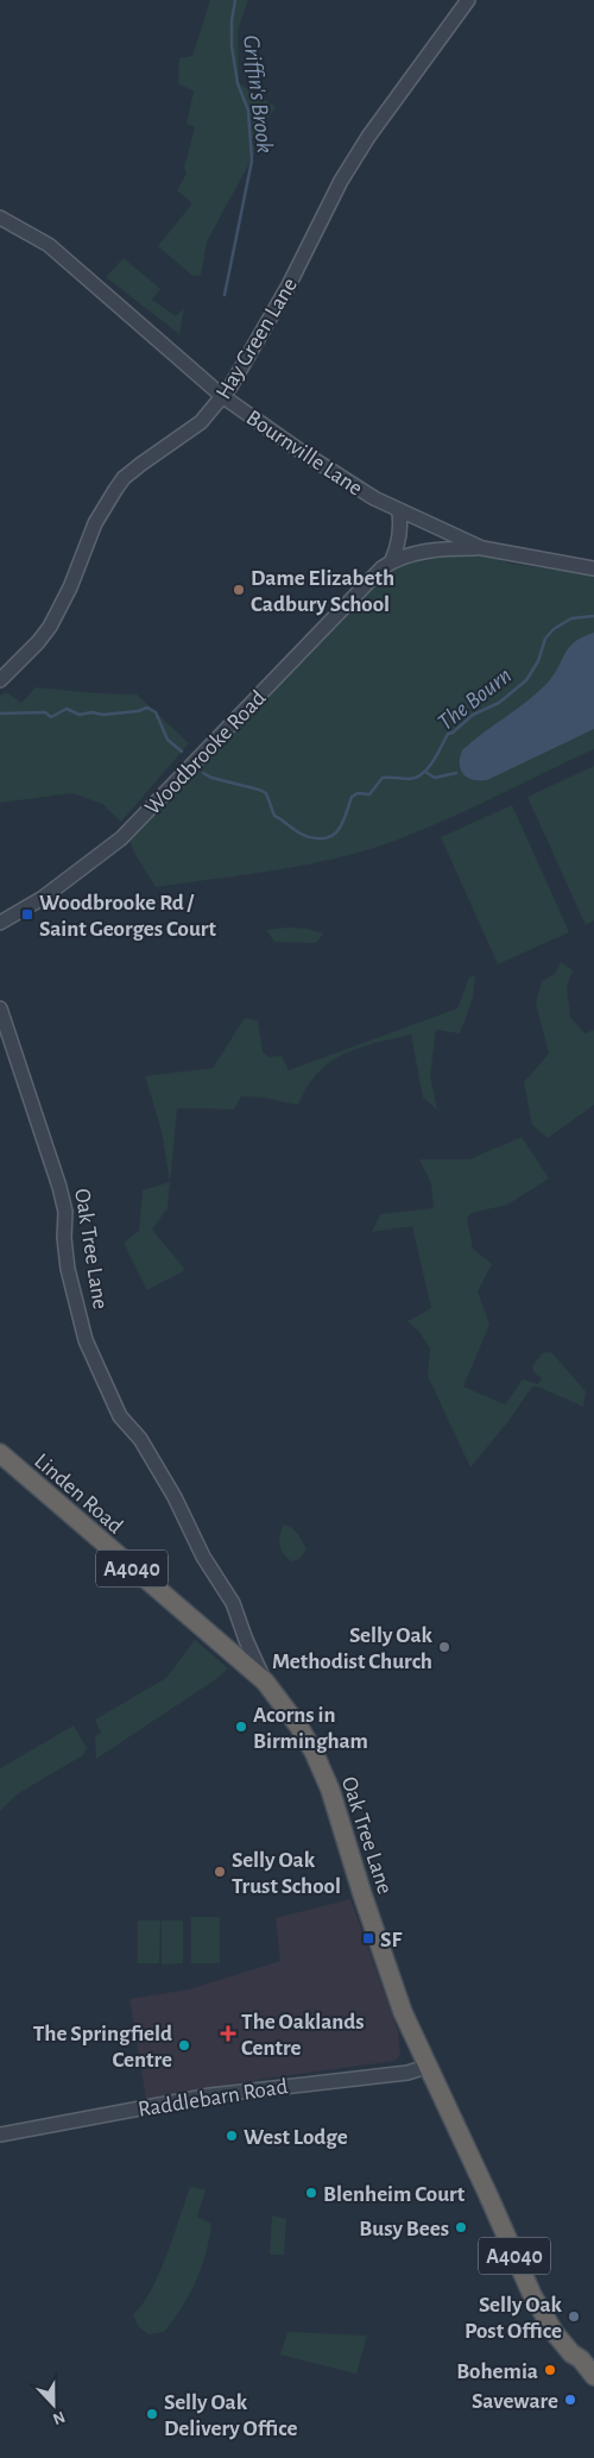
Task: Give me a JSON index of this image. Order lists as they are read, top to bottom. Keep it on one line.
{"streets":{"highway":["Oak Tree Lane","Linden Road","A4040"],"street":["Hay Green Lane","Bournville Lane","Woodbrooke Road","Raddlebarn Road"]},"crossings":[["Hay Green Lane","Bournville Lane"],["Bournville Lane","Woodbrooke Road"],["Oak Tree Lane","Linden Road"],["Oak Tree Lane","Raddlebarn Road"]],"water":["Griffin's Brook","The Bourn"],"places":{"other":["Dame Elizabeth Cadbury School","Selly Oak Methodist Church","Acorns in Birmingham","Selly Oak Trust School","The Springfield Centre","West Lodge","Blenheim Court","Busy Bees","Selly Oak Post Office","Bohemia","Saveware","Selly Oak Delivery Office"],"transit":["Woodbrooke Rd / Saint Georges Court","SF"],"health":["The Oaklands Centre"]},"north":"bottom"}
